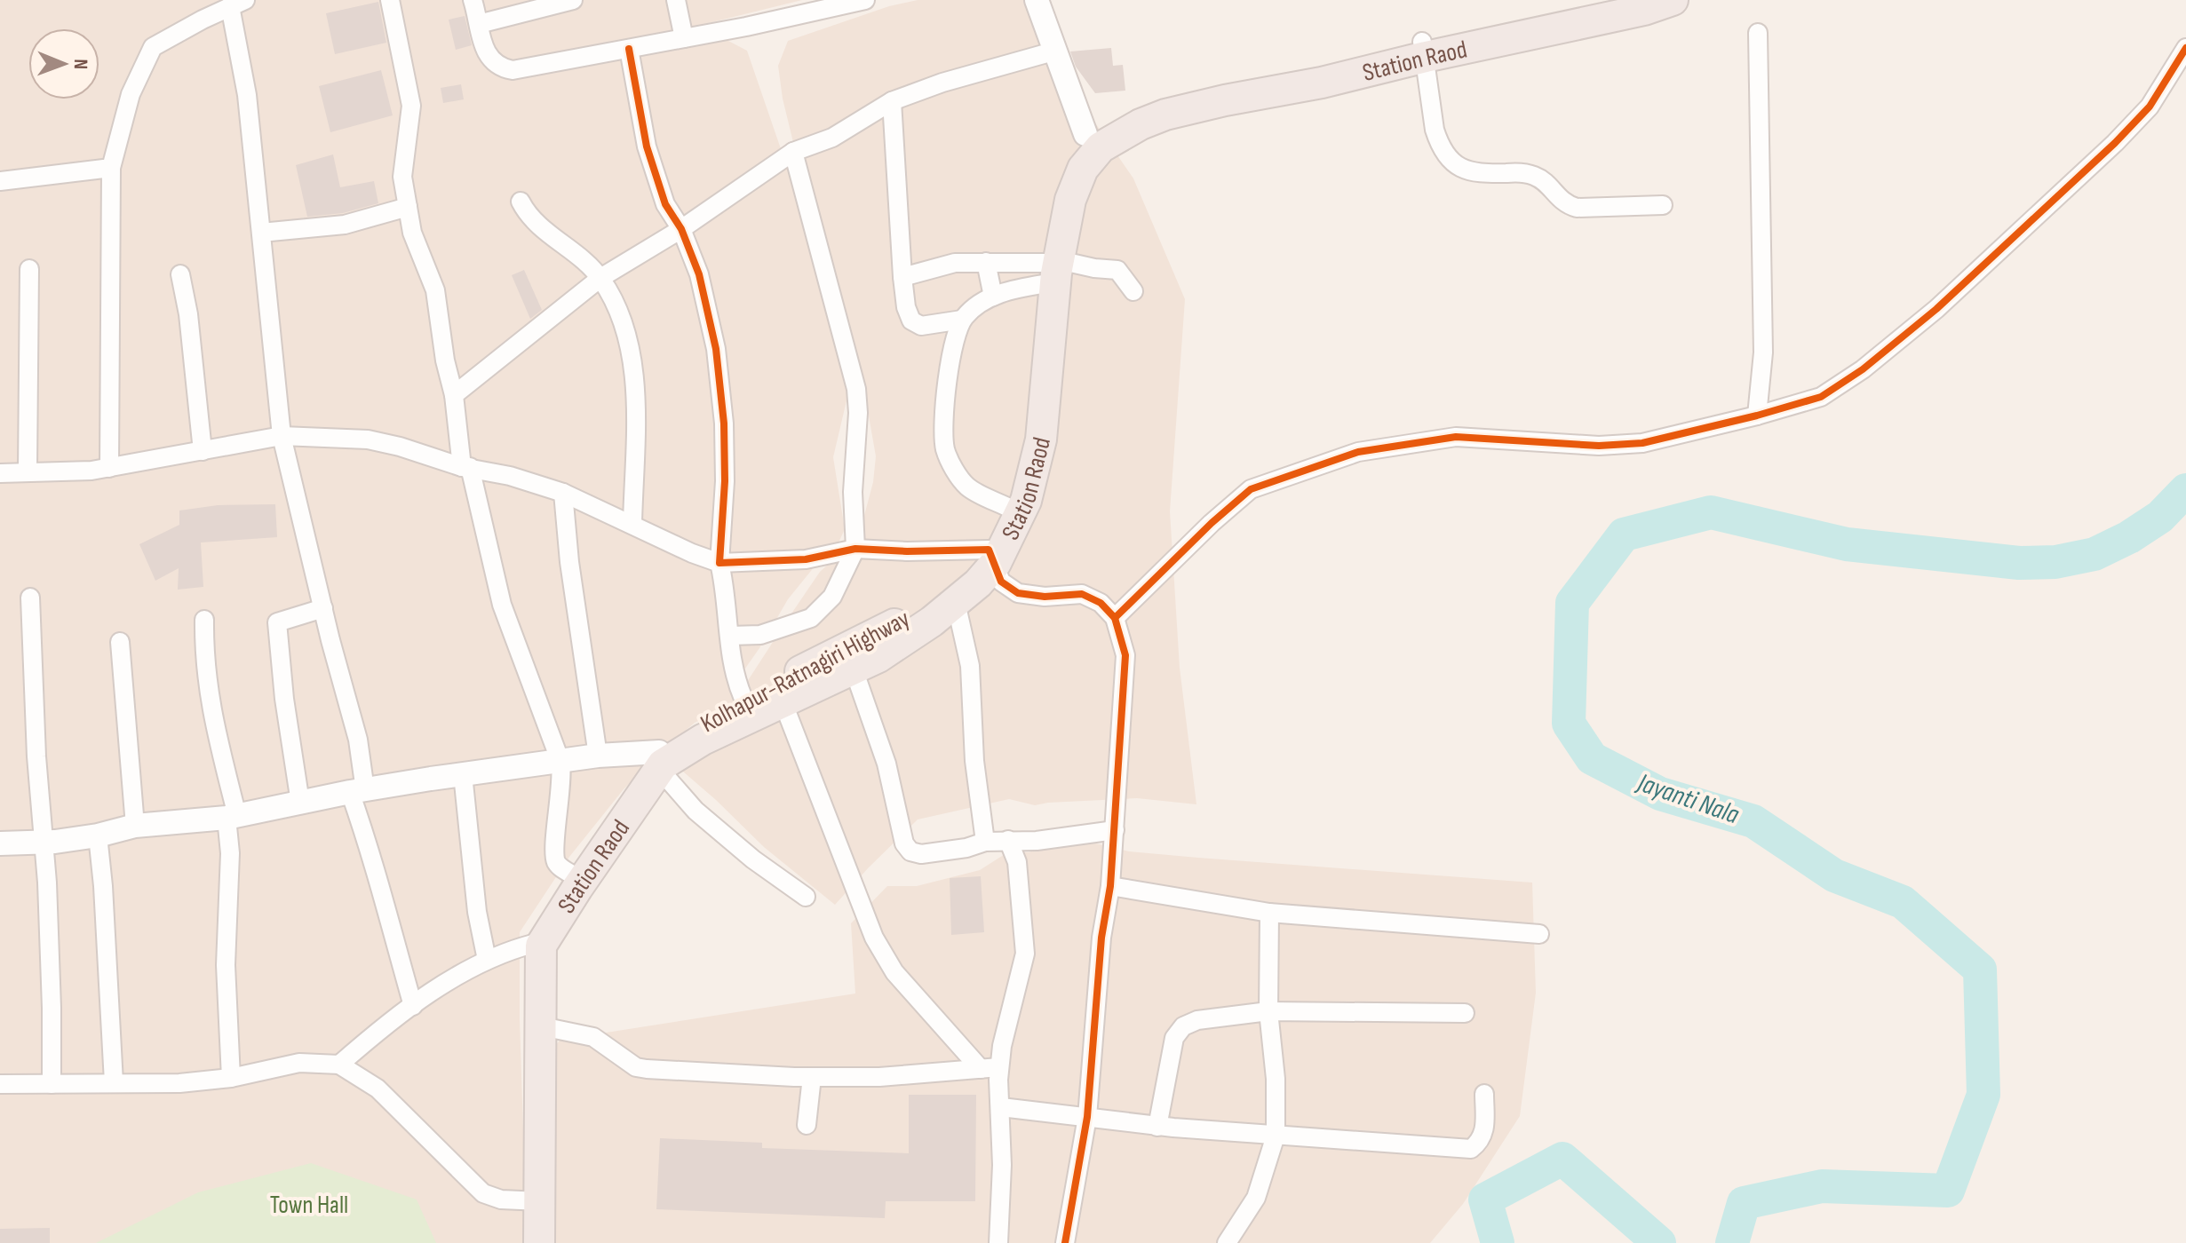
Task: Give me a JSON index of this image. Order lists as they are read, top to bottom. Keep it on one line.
{"streets":{"highway":["Station Raod","Kolhapur-Ratnagiri Highway"]},"crossings":[["Station Raod","Kolhapur-Ratnagiri Highway"]],"water":["Jayanti Nala"],"parks":["Town Hall"],"north":"right"}
